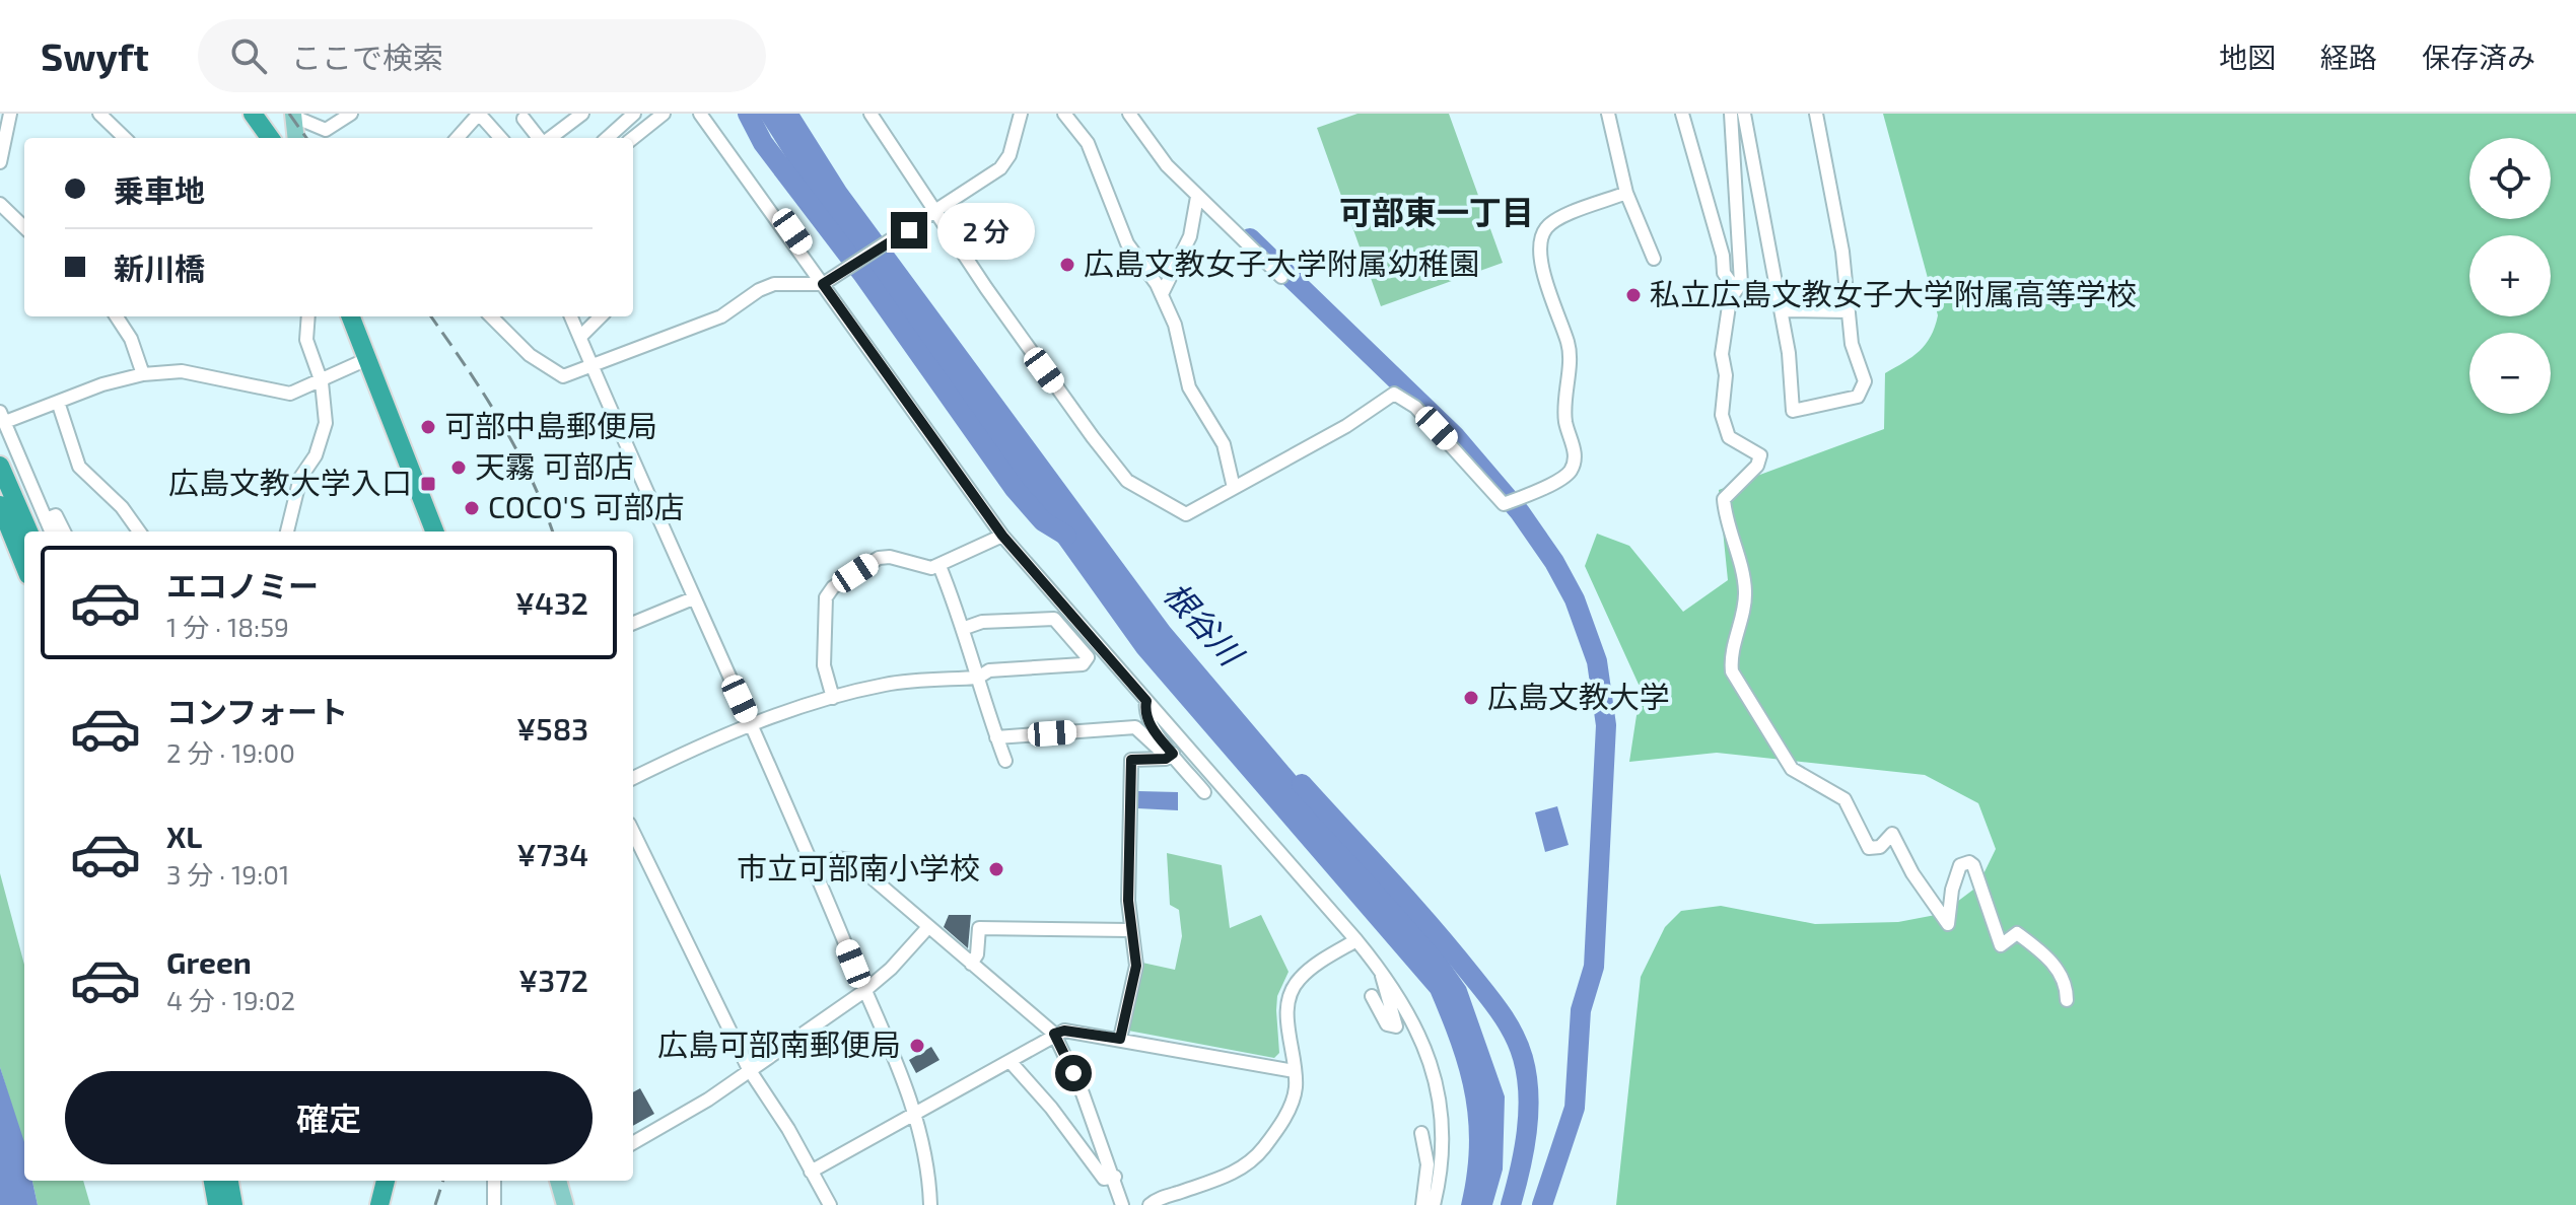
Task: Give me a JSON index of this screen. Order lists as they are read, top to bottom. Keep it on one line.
{"districts":["可部東一丁目"],"water":["根谷川"],"places":{"other":["広島文教女子大学附属幼稚園","私立広島文教女子大学附属高等学校","可部中島郵便局","天霧 可部店","COCO'S 可部店","広島文教大学","市立可部南小学校","広島可部南郵便局"],"transit":["広島文教大学入口"]},"page":{"header":"Swyft","search":"ここで検索","nav":["地図","経路","保存済み"],"map_buttons":["+","−"],"banner":["乗車地","新川橋"],"bubble":"2 分","list":[{"name":"エコノミー","note":"1 分 · 18:59","value":"¥432"},{"name":"コンフォート","note":"2 分 · 19:00","value":"¥583"},{"name":"XL","note":"3 分 · 19:01","value":"¥734"},{"name":"Green","note":"4 分 · 19:02","value":"¥372"}],"buttons":"確定"}}
